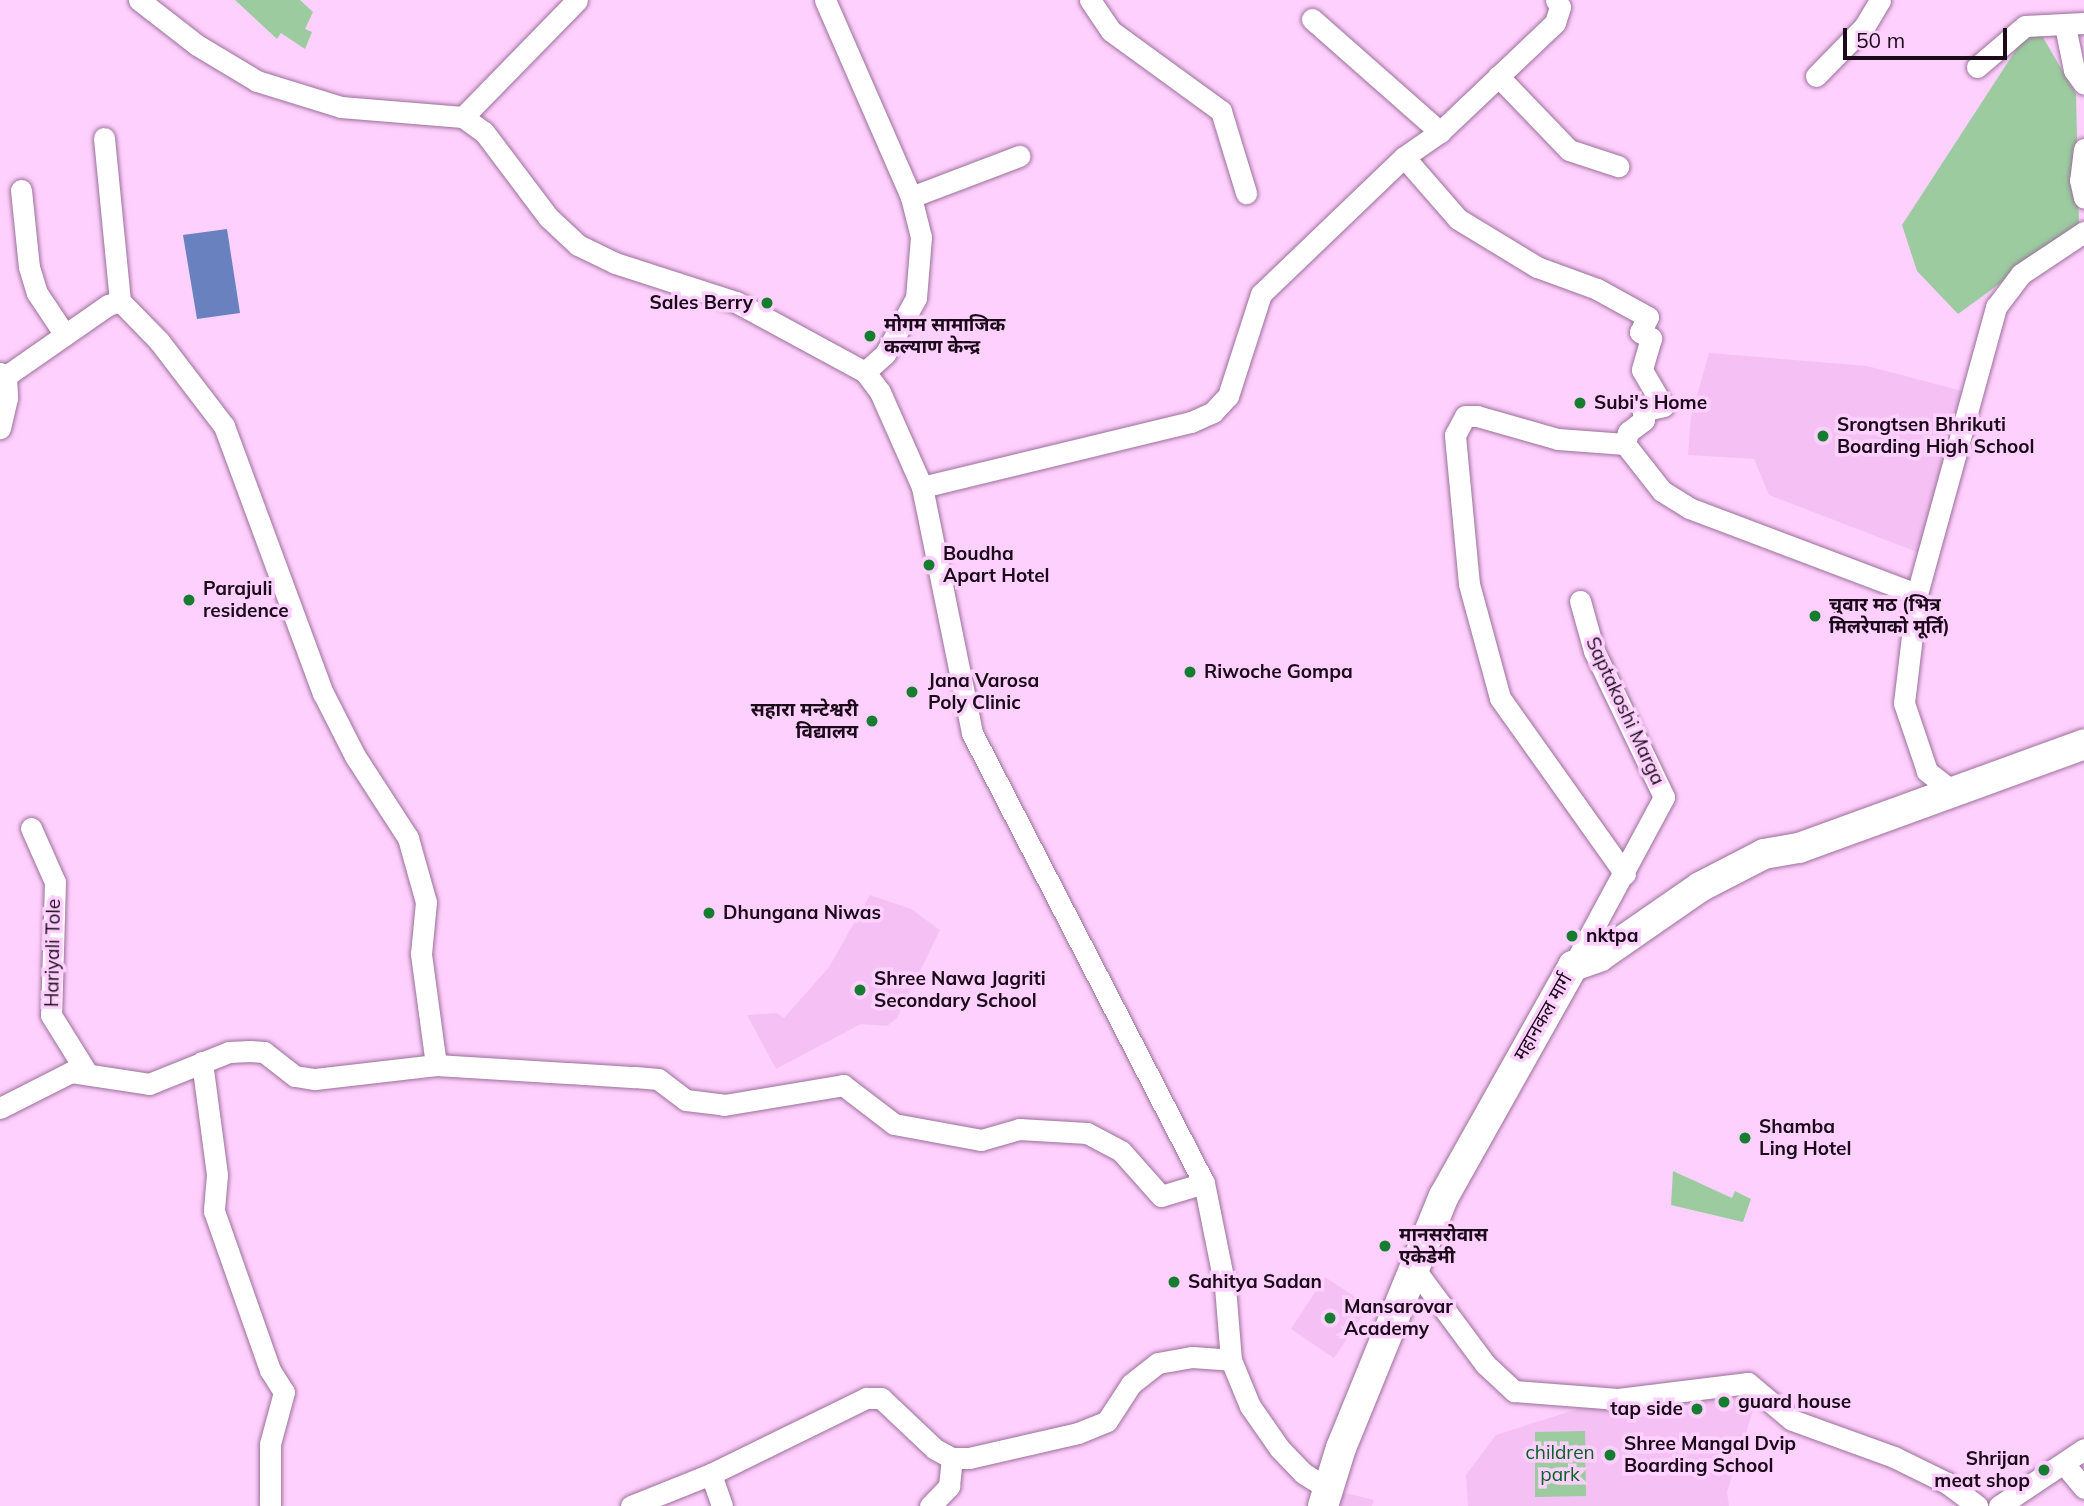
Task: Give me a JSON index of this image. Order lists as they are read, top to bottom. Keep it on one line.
{"streets":{"main road":["महानकल मार्ग"],"street":["Saptakoshi Marga","Hariyali Tole"]},"crossings":[["Saptakoshi Marga","महानकल मार्ग"]],"parks":["children park"],"places":["Sales Berry","मोगम सामाजिक कल्याण केन्द्र","Subi's Home","Srongtsen Bhrikuti Boarding High School","Boudha Apart Hotel","Parajuli residence","चुवार मठ (भित्र मिलरेपाको मूर्ति)","Riwoche Gompa","Jana Varosa Poly Clinic","सहारा मन्टेश्वरी विद्यालय","Dhungana Niwas","nktpa","Shree Nawa Jagriti Secondary School","Shamba Ling Hotel","मानसरोवास एकेडेमी","Sahitya Sadan","Mansarovar Academy","guard house","tap side","Shree Mangal Dvip Boarding School","Shrijan meat shop"],"scale_bar":"50 m"}
